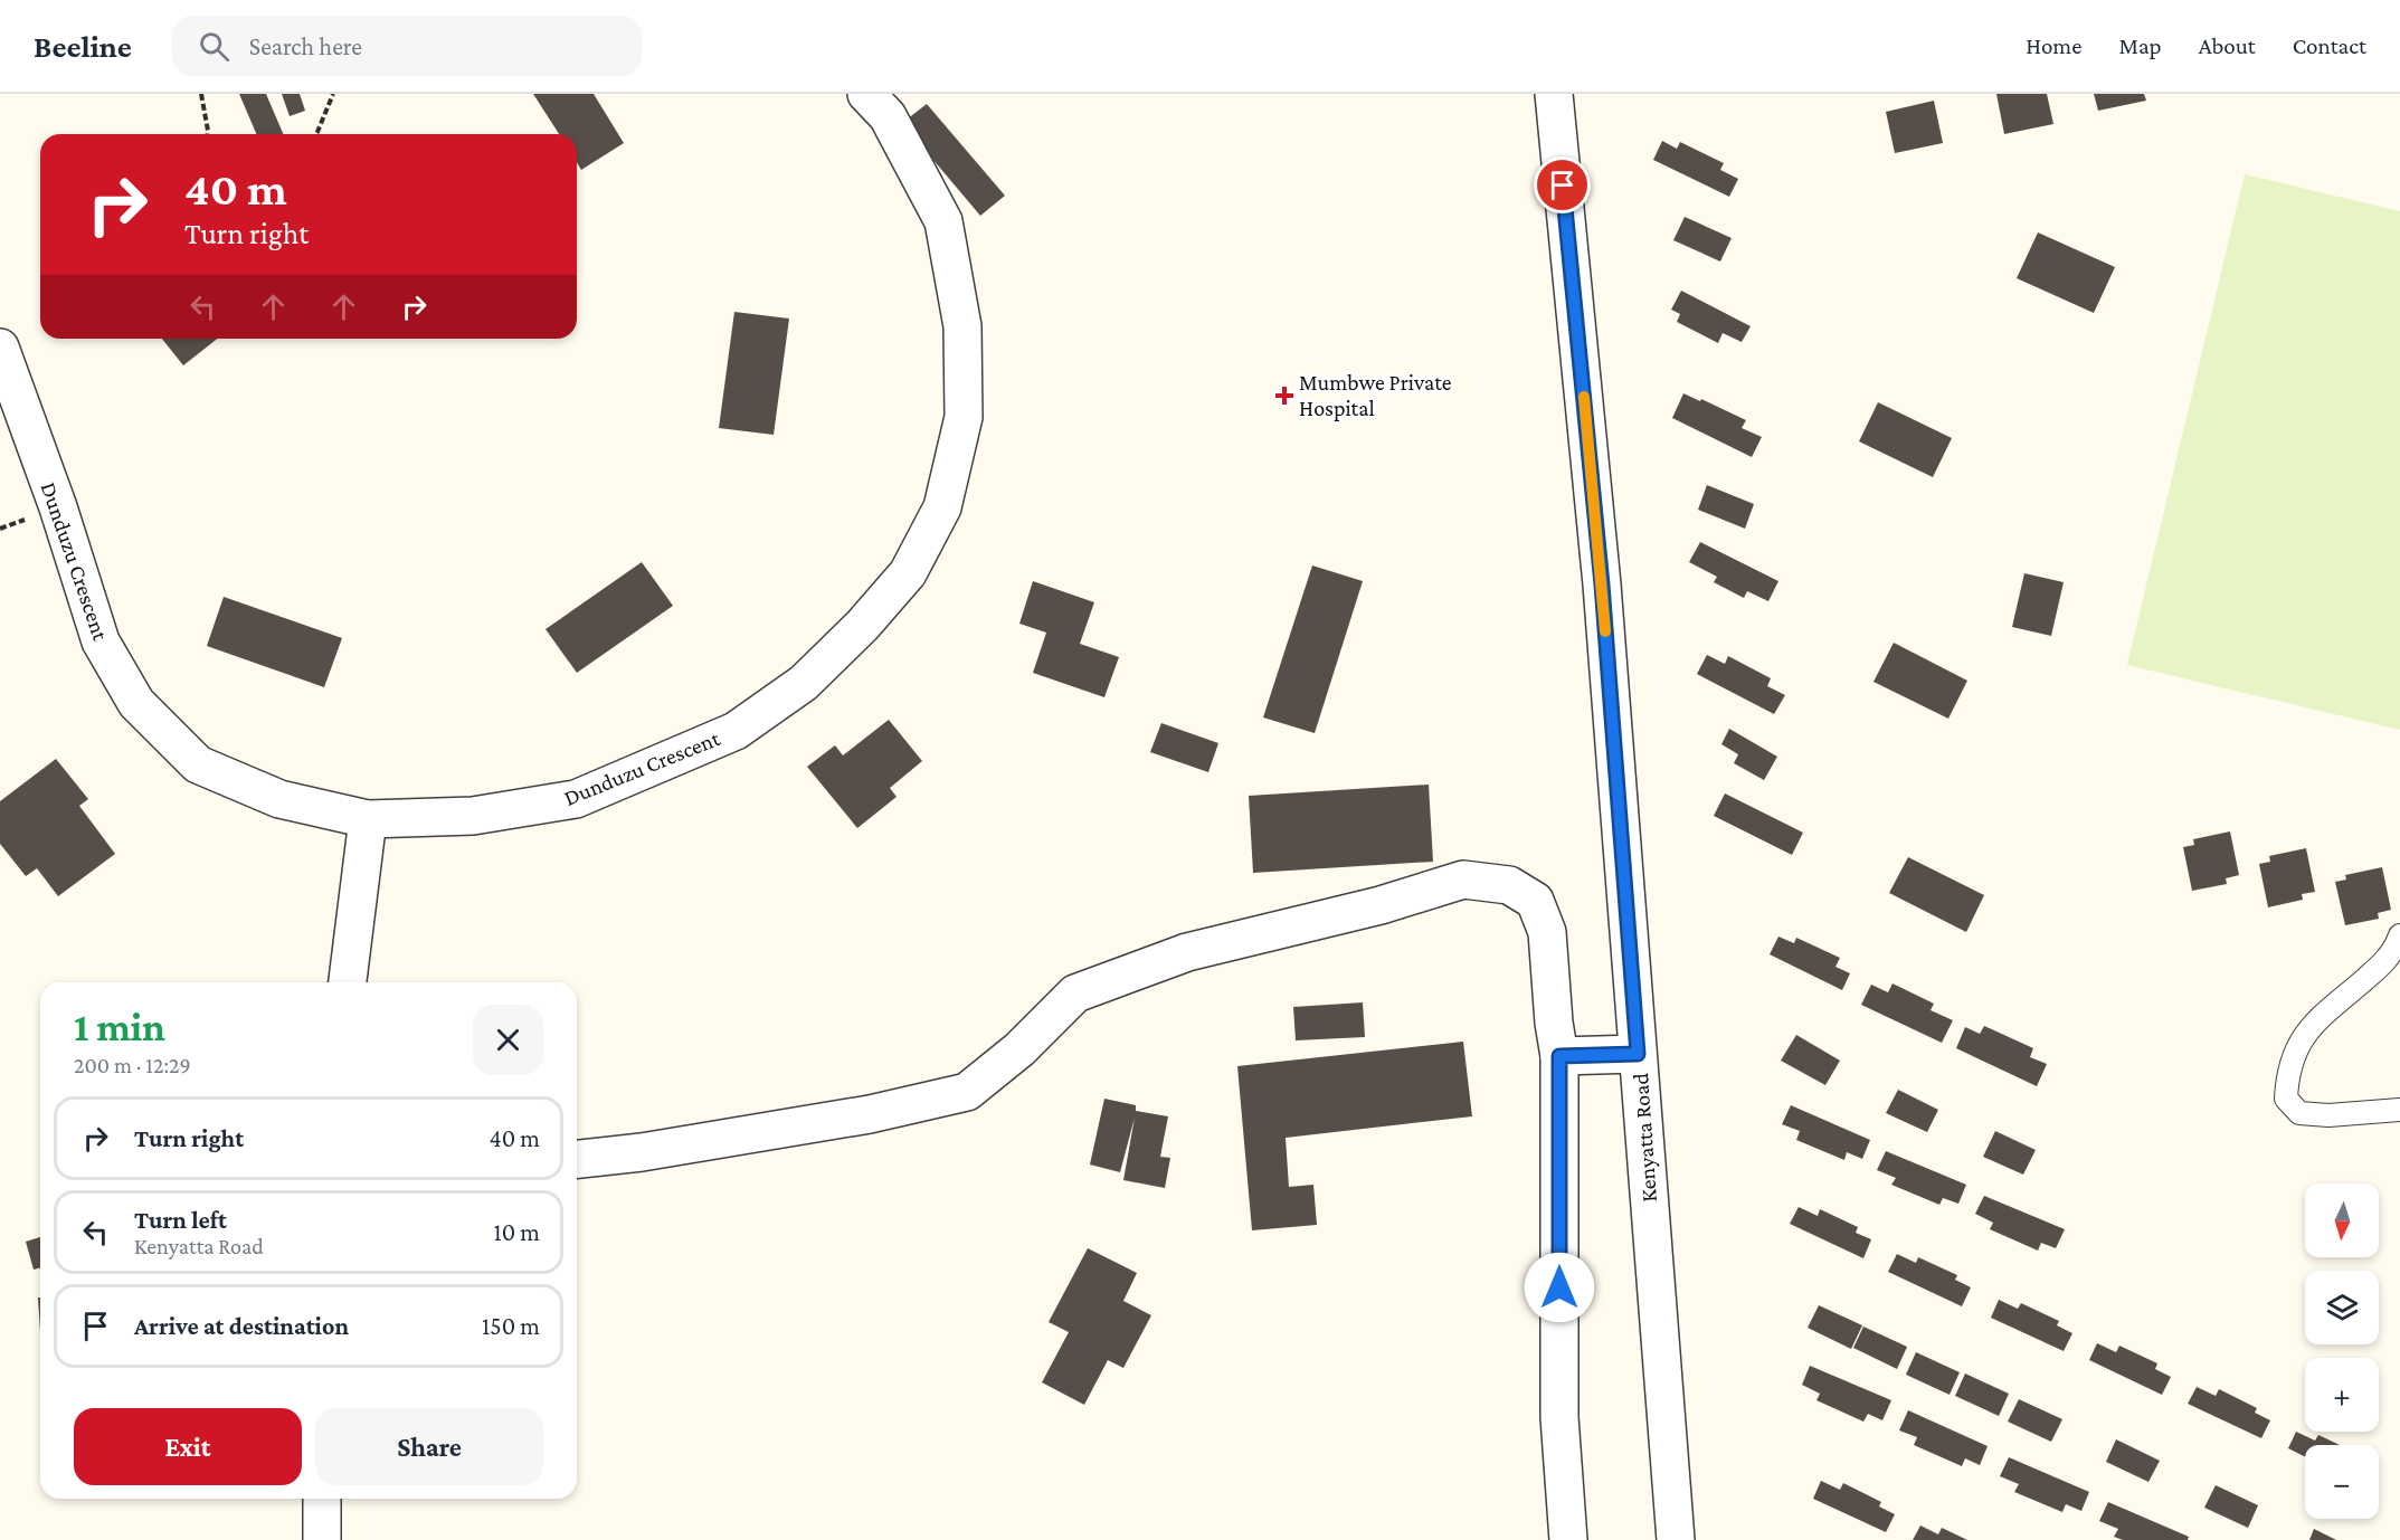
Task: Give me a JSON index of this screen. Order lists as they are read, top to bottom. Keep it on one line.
{"streets":{"street":["Dunduzu Crescent","Kenyatta Road"]},"places":{"health":["Mumbwe Private Hospital"]},"north":"bottom","page":{"header":"Beeline","search":"Search here","nav":["Home","Map","About","Contact"],"turn":["40 m","Turn right"],"heading":["1 min","200 m · 12:29"],"list":[{"name":"Turn right","value":"40 m"},{"name":"Turn left","note":"Kenyatta Road","value":"10 m"},{"name":"Arrive at destination","value":"150 m"}],"map_buttons":["+","−"],"buttons":["Exit","Share"]}}
